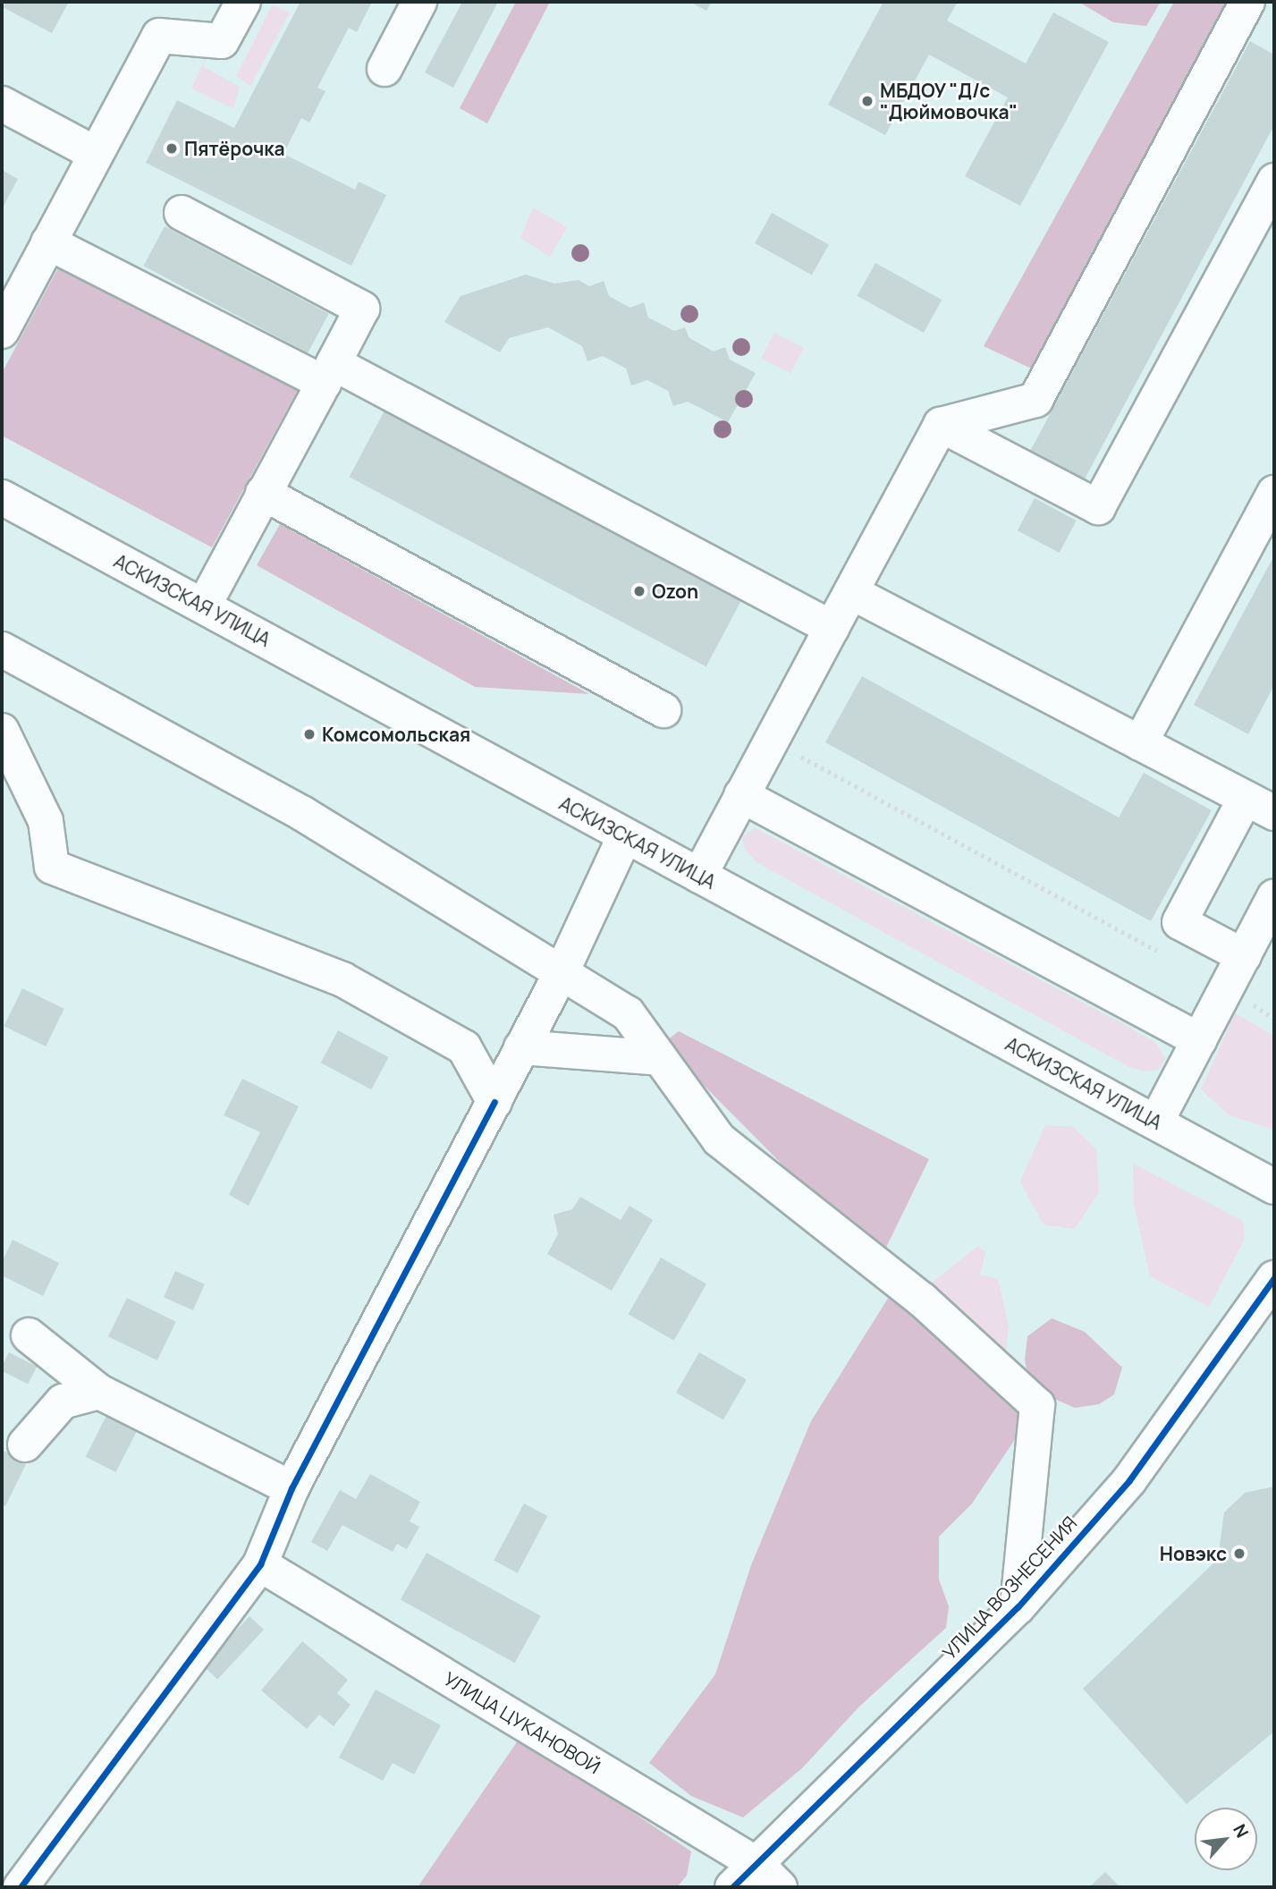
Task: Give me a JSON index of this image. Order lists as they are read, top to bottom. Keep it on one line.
{"streets":{"street":["АСКИЗСКАЯ УЛИЦА","УЛИЦА ВОЗНЕСЕНИЯ","УЛИЦА ЦУКАНОВОЙ"]},"crossings":[["УЛИЦА ВОЗНЕСЕНИЯ","УЛИЦА ЦУКАНОВОЙ"]],"places":["МБДОУ \"Д/с \"Дюймовочка\"","Пятёрочка","Ozon","Комсомольская","Новэкс"],"north":"top right"}
